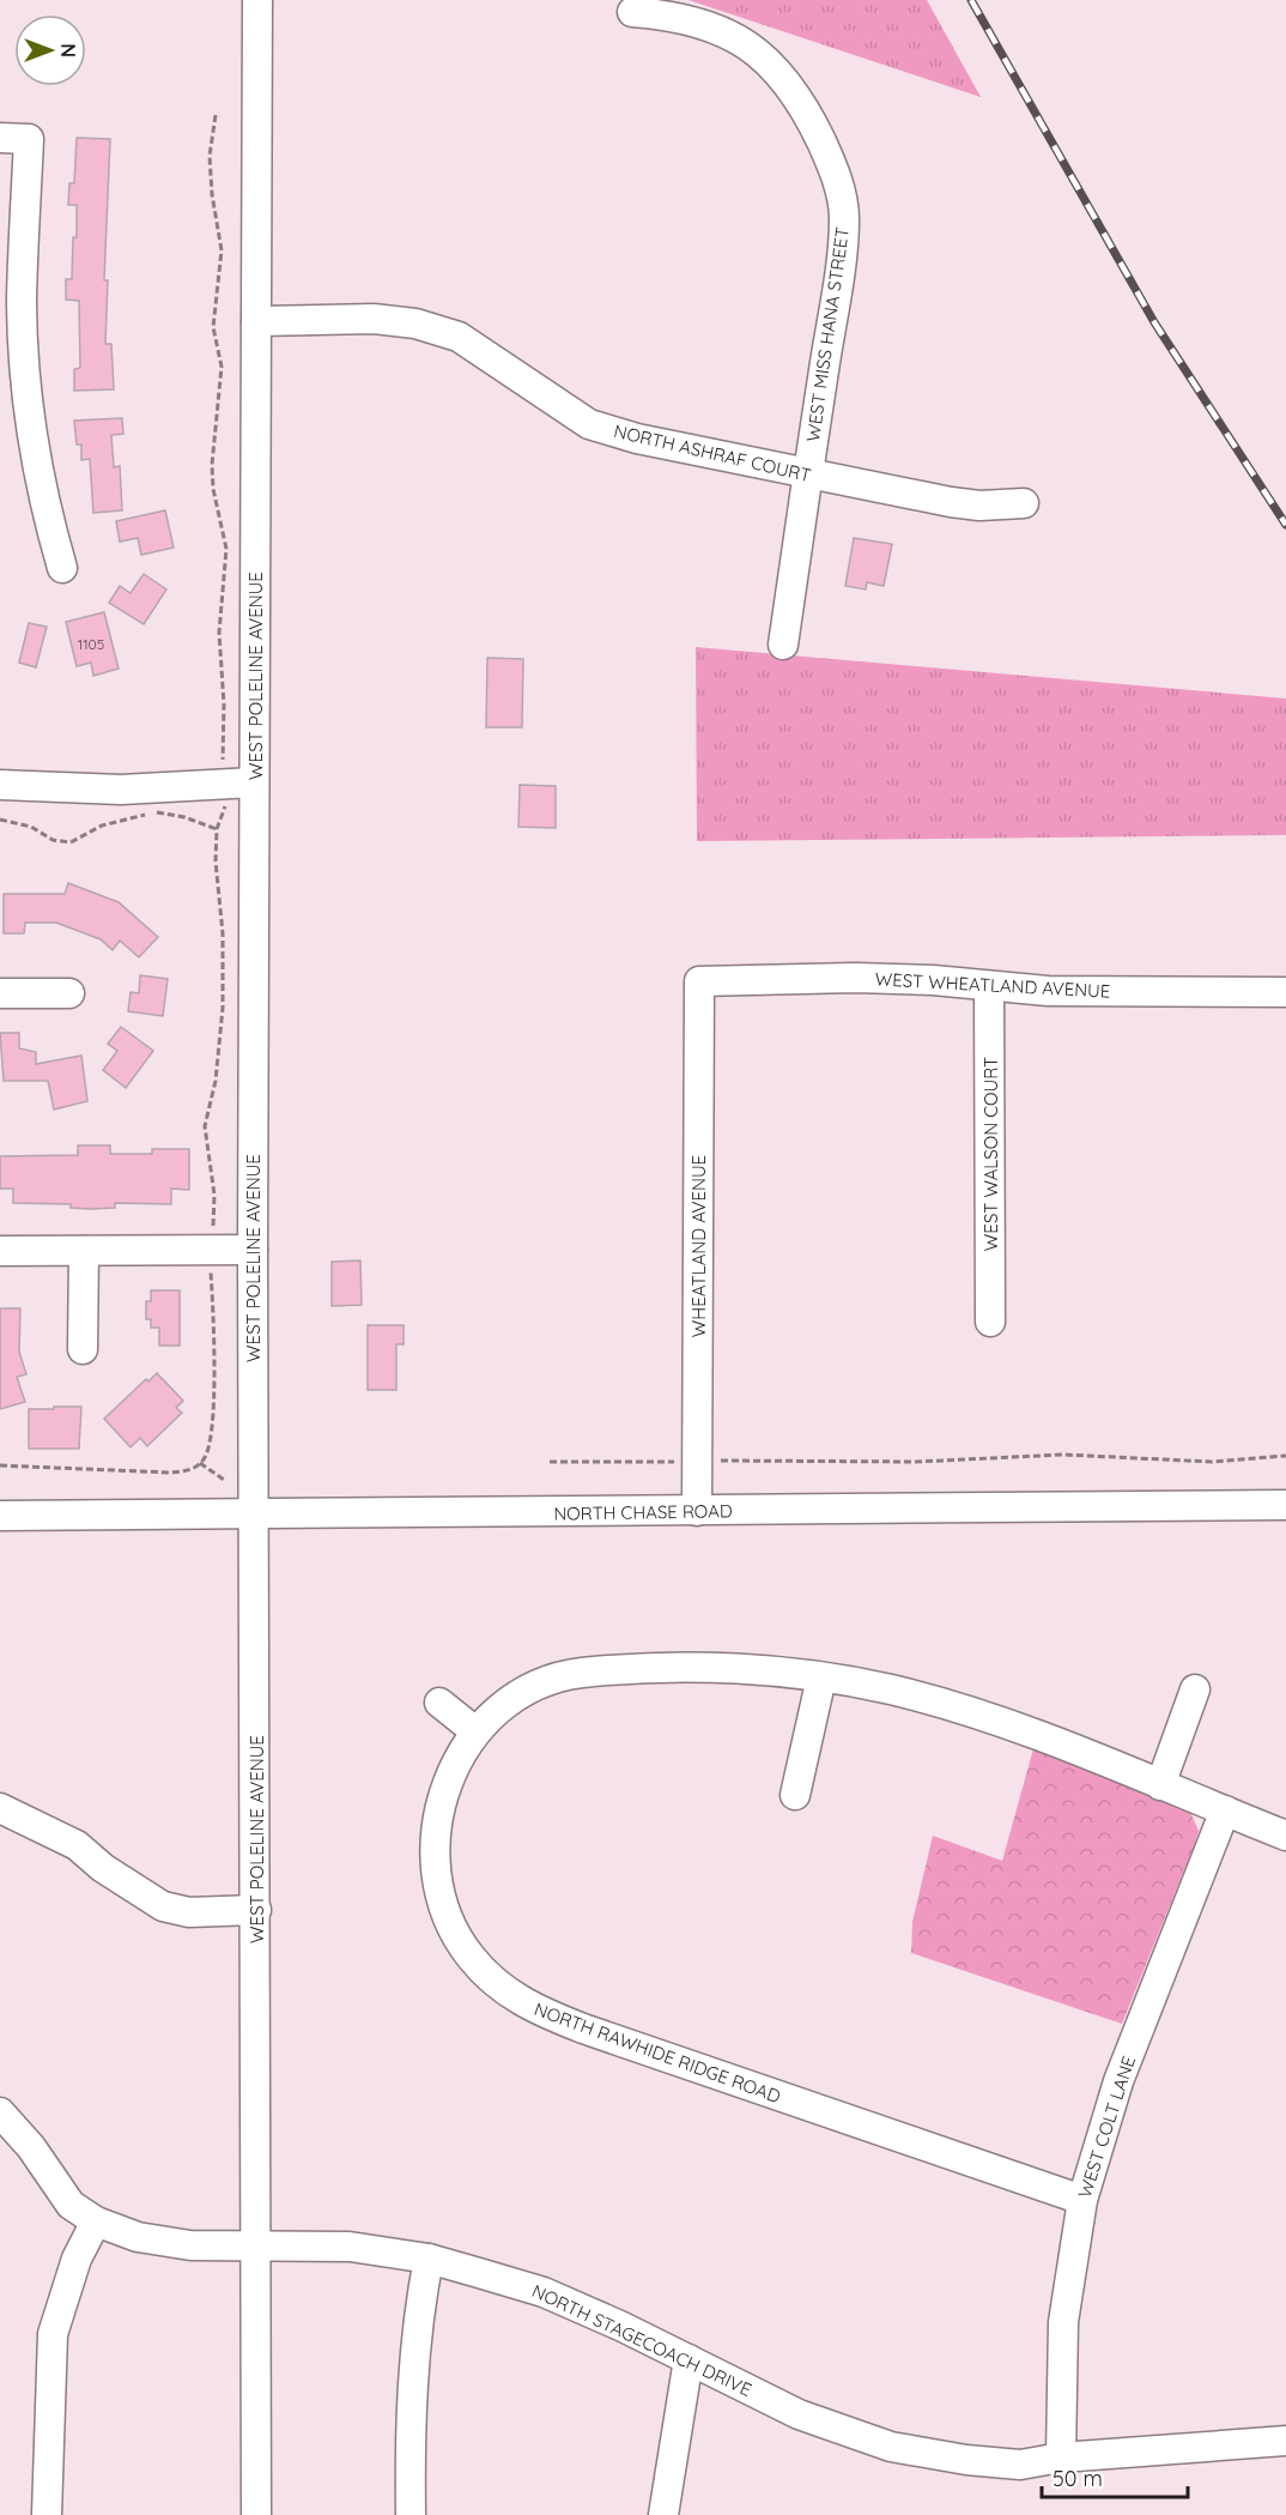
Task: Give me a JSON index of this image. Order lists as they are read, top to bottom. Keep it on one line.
{"streets":{"street":["WEST MISS HANA STREET","NORTH ASHRAF COURT","WEST POLELINE AVENUE","WEST WHEATLAND AVENUE","WEST WALSON COURT","WHEATLAND AVENUE","NORTH CHASE ROAD","NORTH RAWHIDE RIDGE ROAD","WEST COLT LANE","NORTH STAGECOACH DRIVE"]},"crossings":[["WEST MISS HANA STREET","NORTH ASHRAF COURT"],["NORTH ASHRAF COURT","WEST POLELINE AVENUE"],["WEST POLELINE AVENUE","NORTH CHASE ROAD"],["WEST POLELINE AVENUE","NORTH STAGECOACH DRIVE"],["WEST WHEATLAND AVENUE","WEST WALSON COURT"],["WEST WHEATLAND AVENUE","WHEATLAND AVENUE"],["WHEATLAND AVENUE","NORTH CHASE ROAD"],["NORTH RAWHIDE RIDGE ROAD","WEST COLT LANE"],["WEST COLT LANE","NORTH STAGECOACH DRIVE"]],"house_numbers":["1105"],"scale_bar":"50 m","north":"right"}
